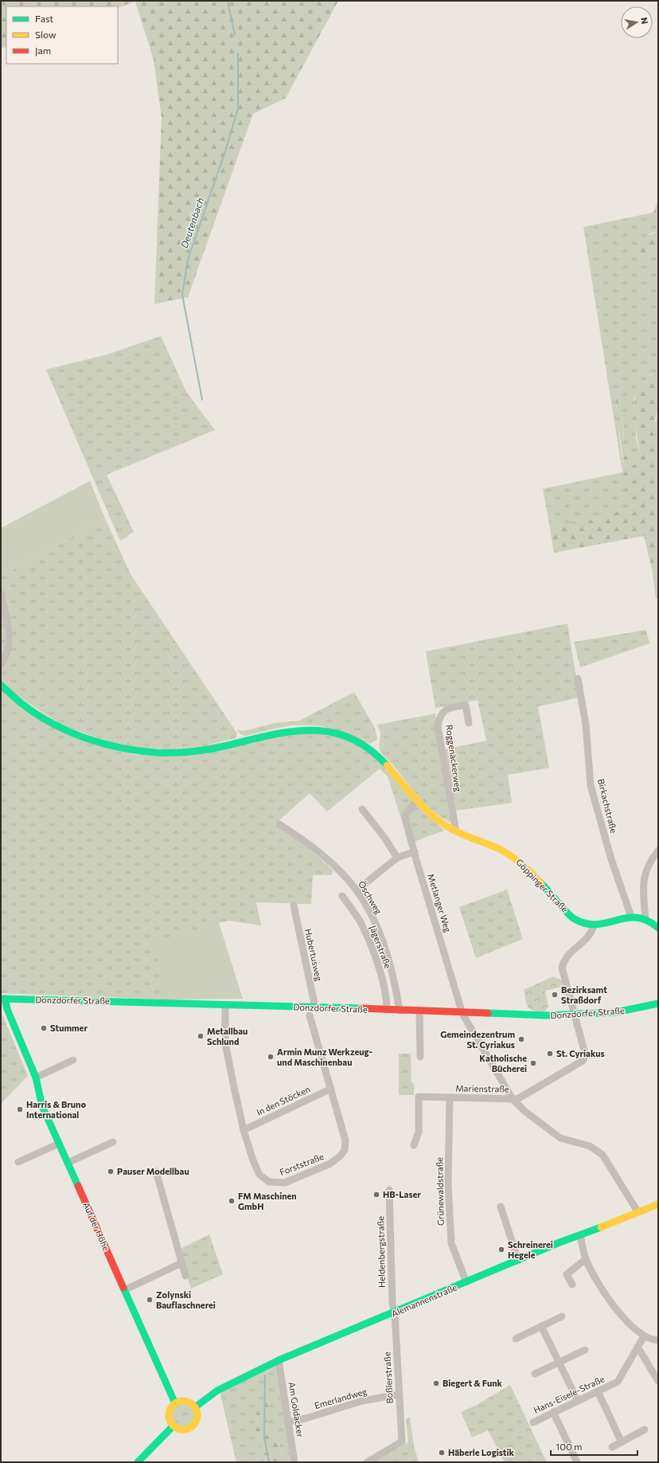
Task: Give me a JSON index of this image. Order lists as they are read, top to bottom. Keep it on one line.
{"streets":{"main road":["Göppinger Straße","Donzdorfer Straße","Auf der Höhe","Alemannenstraße"],"street":["Roggenäckerweg","Birkachstraße","Öschweg","Metlanger Weg","Jägerstraße","Hubertusweg","Marienstraße","In den Stöcken","Forststraße","Grünewaldstraße","Heldenbergstraße","Boßlerstraße","Hans-Eisele-Straße","Emerlandweg","Am Goldacker"]},"crossings":[["Roggenäckerweg","Göppinger Straße"],["Birkachstraße","Göppinger Straße"],["Göppinger Straße","Metlanger Weg"],["Öschweg","Donzdorfer Straße"],["Metlanger Weg","Donzdorfer Straße"],["Metlanger Weg","Marienstraße"],["Metlanger Weg","Alemannenstraße"],["Jägerstraße","Donzdorfer Straße"],["Hubertusweg","Donzdorfer Straße"],["Donzdorfer Straße","Marienstraße"],["Donzdorfer Straße","Forststraße"],["Donzdorfer Straße","Auf der Höhe"],["Marienstraße","Grünewaldstraße"],["In den Stöcken","Forststraße"],["Grünewaldstraße","Alemannenstraße"],["Auf der Höhe","Alemannenstraße"],["Heldenbergstraße","Alemannenstraße"],["Heldenbergstraße","Boßlerstraße"],["Alemannenstraße","Boßlerstraße"],["Alemannenstraße","Am Goldacker"],["Boßlerstraße","Emerlandweg"],["Emerlandweg","Am Goldacker"]],"water":["Deutenbach"],"places":["Bezirksamt Straßdorf","Stummer","Metallbau Schlund","Gemeindezentrum St. Cyriakus","St. Cyriakus","Armin Munz Werkzeug- und Maschinenbau","Katholische Bücherei","Harris & Bruno International","Pauser Modellbau","HB-Laser","FM Maschinen GmbH","Schreinerei Hegele","Zolynski Bauflaschnerei","Biegert & Funk","Häberle Logistik"],"legend":["Fast","Slow","Jam"],"scale_bar":"100 m","north":"right"}
